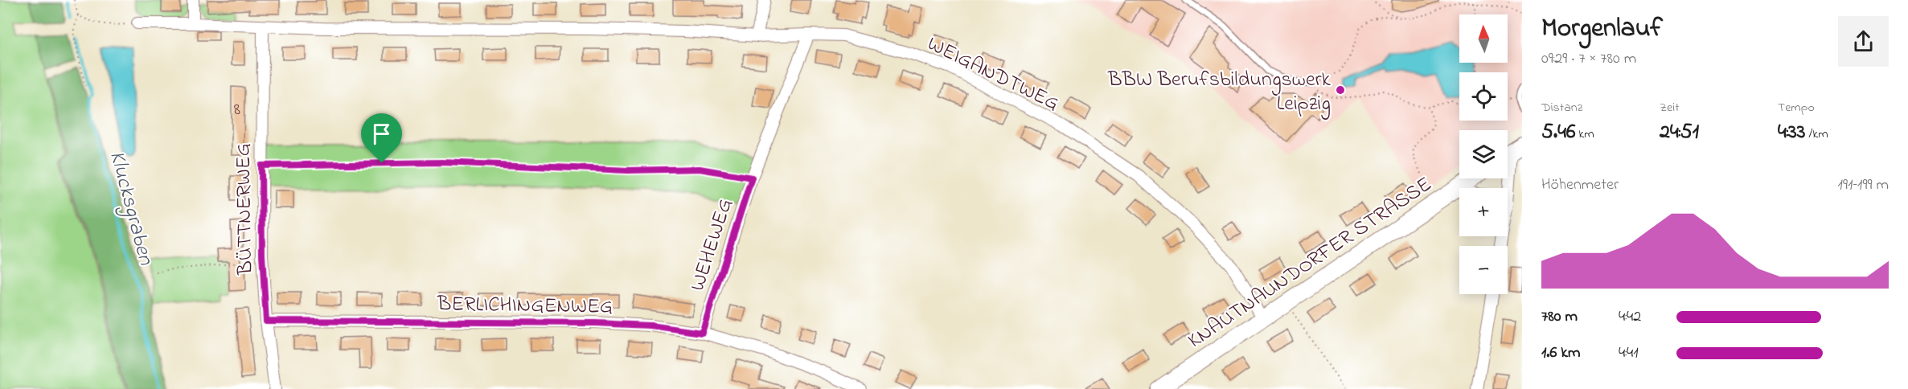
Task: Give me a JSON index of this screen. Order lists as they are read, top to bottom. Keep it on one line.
{"streets":{"main road":["KNAUTNAUNDORFER STRASSE"],"street":["WEIGANDTWEG","BÜTTNERWEG","WEHEWEG","BERLICHINGENWEG"]},"crossings":[["WEIGANDTWEG","BÜTTNERWEG"],["WEIGANDTWEG","WEHEWEG"],["WEIGANDTWEG","KNAUTNAUNDORFER STRASSE"],["BÜTTNERWEG","BERLICHINGENWEG"],["WEHEWEG","BERLICHINGENWEG"]],"water":["Klucksgraben"],"places":["BBW Berufsbildungswerk Leipzig"],"house_numbers":["8"],"north":"top","page":{"heading":["Morgenlauf","09:29 · 7 × 780 m"],"map_buttons":["+","−"],"stats":[["Distanz","5.46 km"],["Zeit","24:51"],["Tempo","4:33 /km"]],"chart":["Höhenmeter","191–199 m"],"list":[{"name":"780 m","note":"4:42"},{"name":"1.6 km","note":"4:41"}]}}
